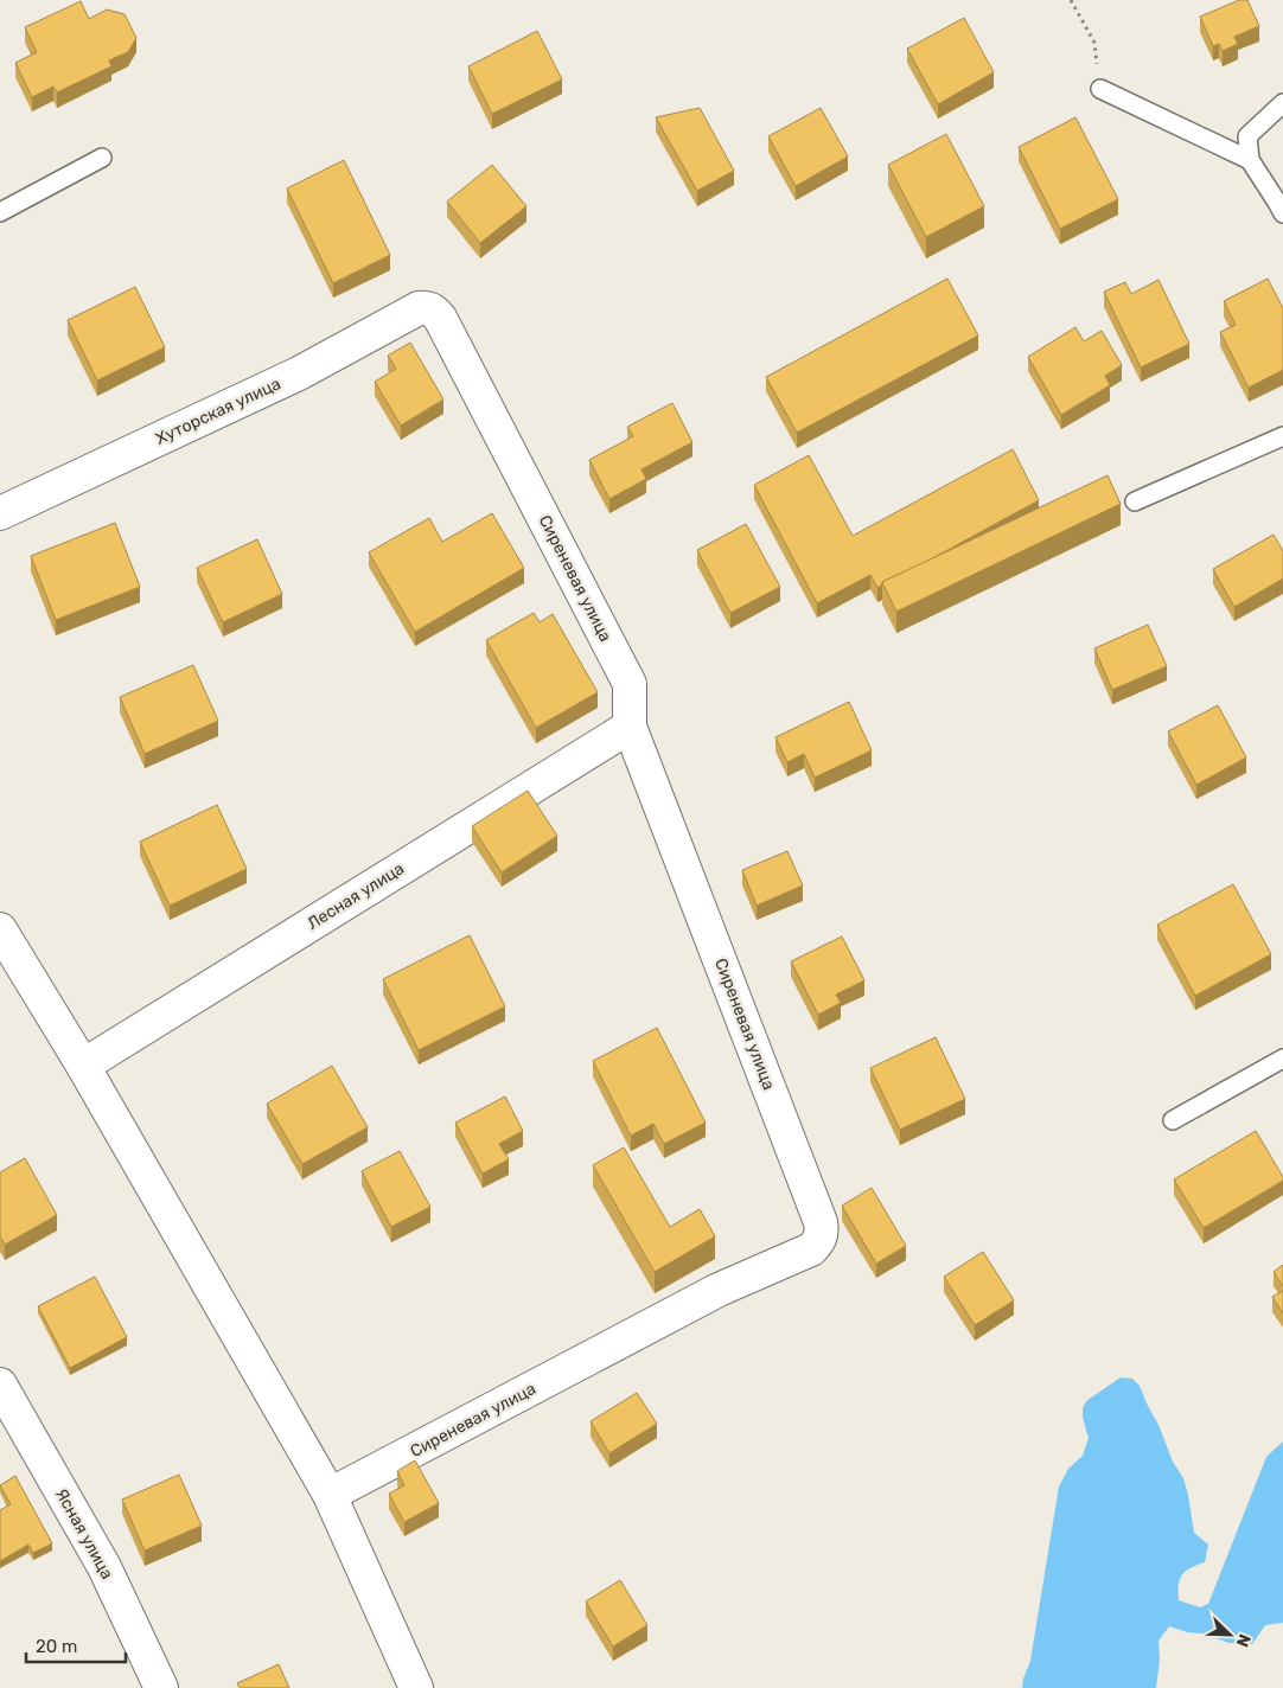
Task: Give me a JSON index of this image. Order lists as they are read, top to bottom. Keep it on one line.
{"streets":{"street":["Хуторская улица","Сиреневая улица","Лесная улица","Ясная улица"]},"crossings":[["Хуторская улица","Сиреневая улица"],["Сиреневая улица","Лесная улица"]],"scale_bar":"20 m","north":"bottom right"}
